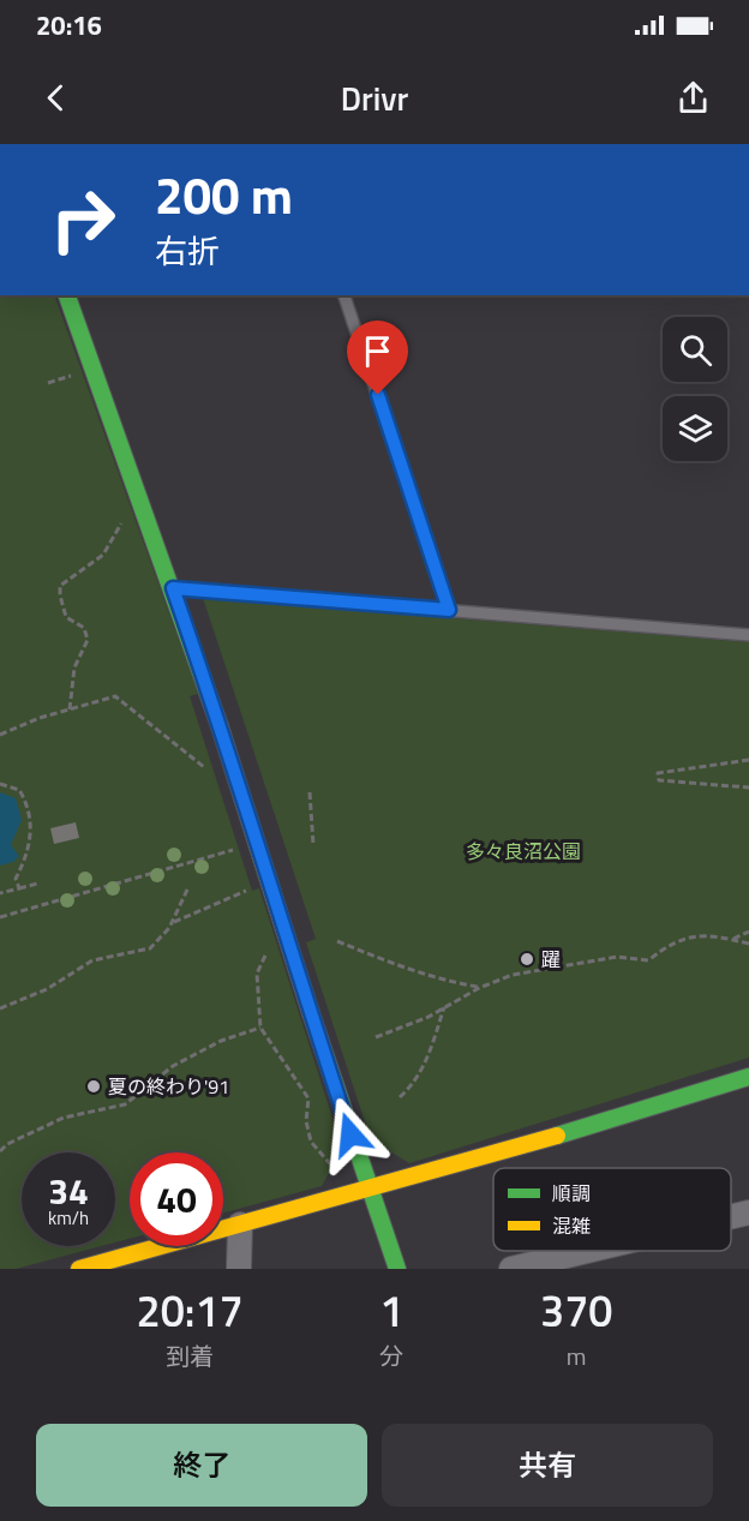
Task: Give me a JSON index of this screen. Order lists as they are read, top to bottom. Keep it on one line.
{"parks":["多々良沼公園"],"places":["躍","夏の終わり'91"],"legend":["順調","混雑"],"page":{"status":"20:16","header":"Drivr","turn":["200 m","右折"],"speed":"34 km/h","limit":"40","eta":["20:17","到着","1","分","370","m"],"buttons":["終了","共有"]}}
